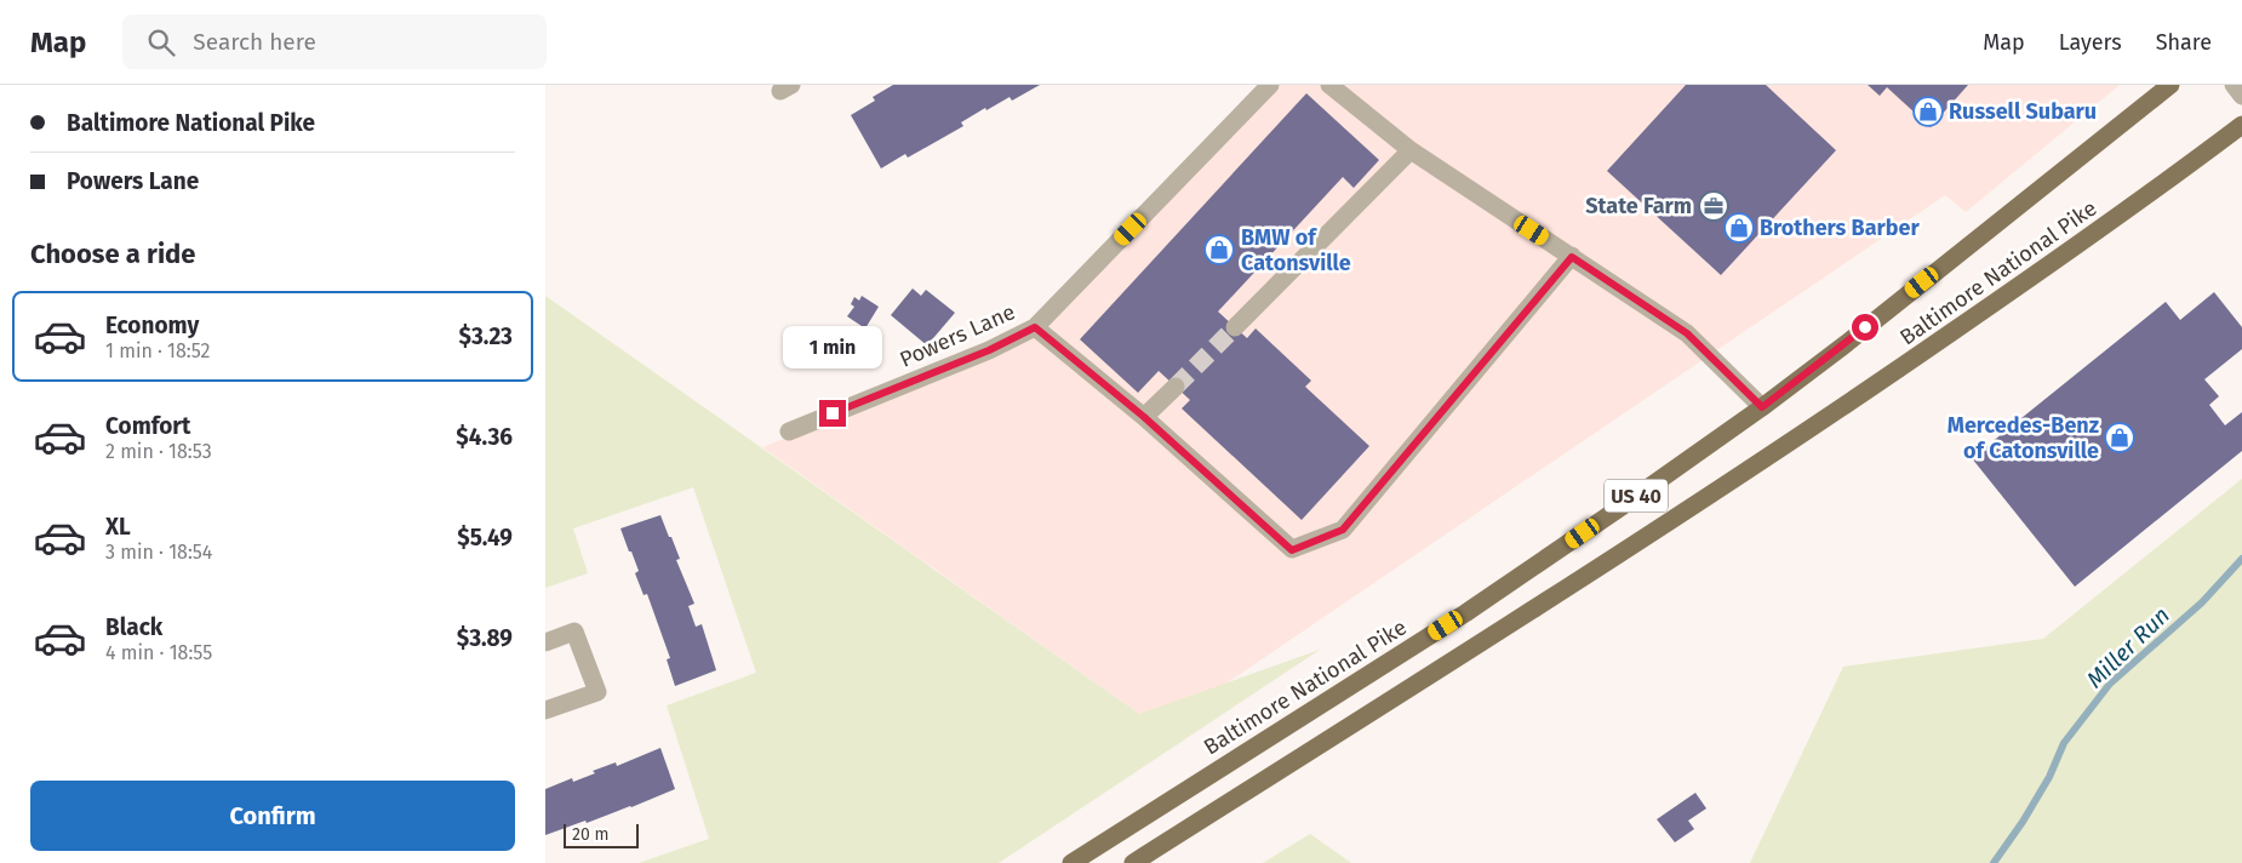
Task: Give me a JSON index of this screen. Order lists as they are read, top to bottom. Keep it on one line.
{"streets":{"main road":["Baltimore National Pike","US 40"],"street":["Powers Lane"]},"water":["Miller Run"],"places":{"shop":["Russell Subaru","Brothers Barber","BMW of Catonsville","Mercedes-Benz of Catonsville"],"office":["State Farm"]},"scale_bar":"20 m","page":{"header":"Map","search":"Search here","nav":["Map","Layers","Share"],"banner":["Baltimore National Pike","Powers Lane"],"heading":"Choose a ride","list":[{"name":"Economy","note":"1 min · 18:52","value":"$3.23"},{"name":"Comfort","note":"2 min · 18:53","value":"$4.36"},{"name":"XL","note":"3 min · 18:54","value":"$5.49"},{"name":"Black","note":"4 min · 18:55","value":"$3.89"}],"bubble":"1 min","buttons":"Confirm","scale":"20 m"}}
